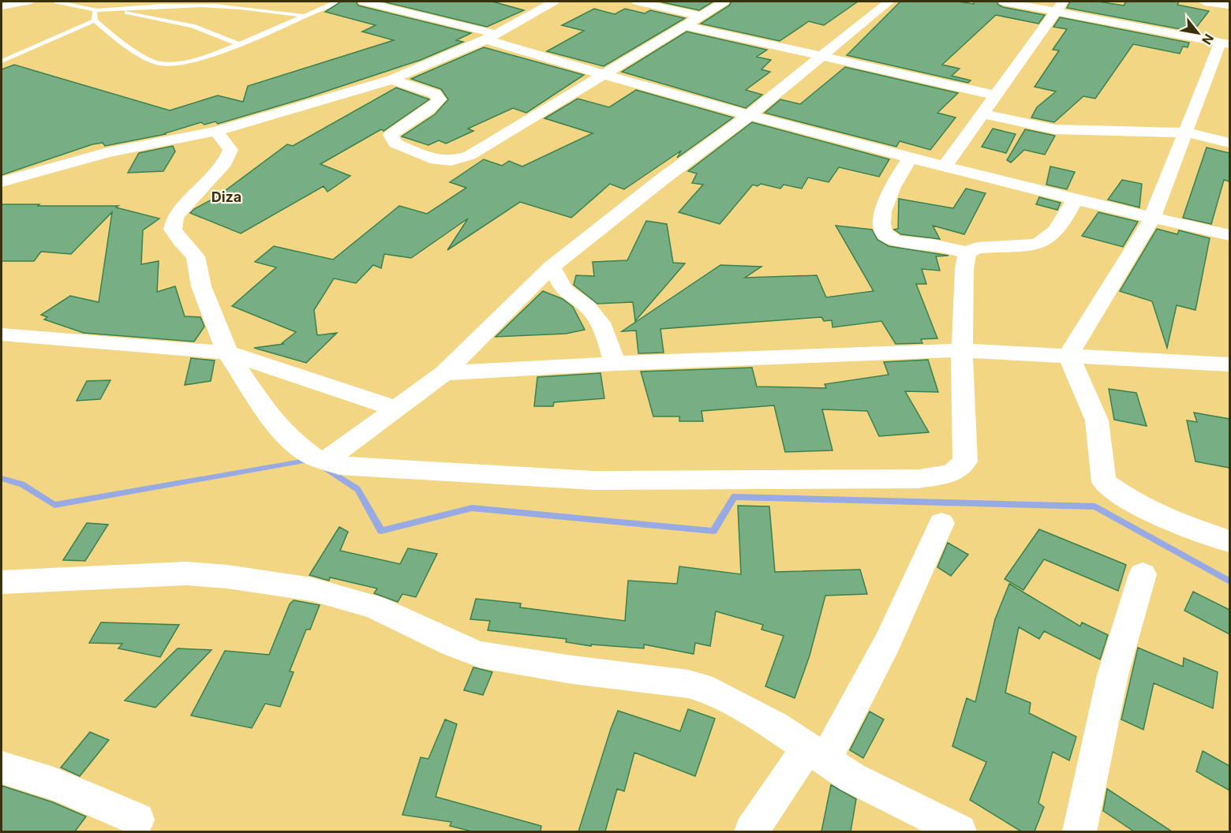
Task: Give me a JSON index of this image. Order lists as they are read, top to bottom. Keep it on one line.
{"districts":["Diza"],"north":"bottom right"}
